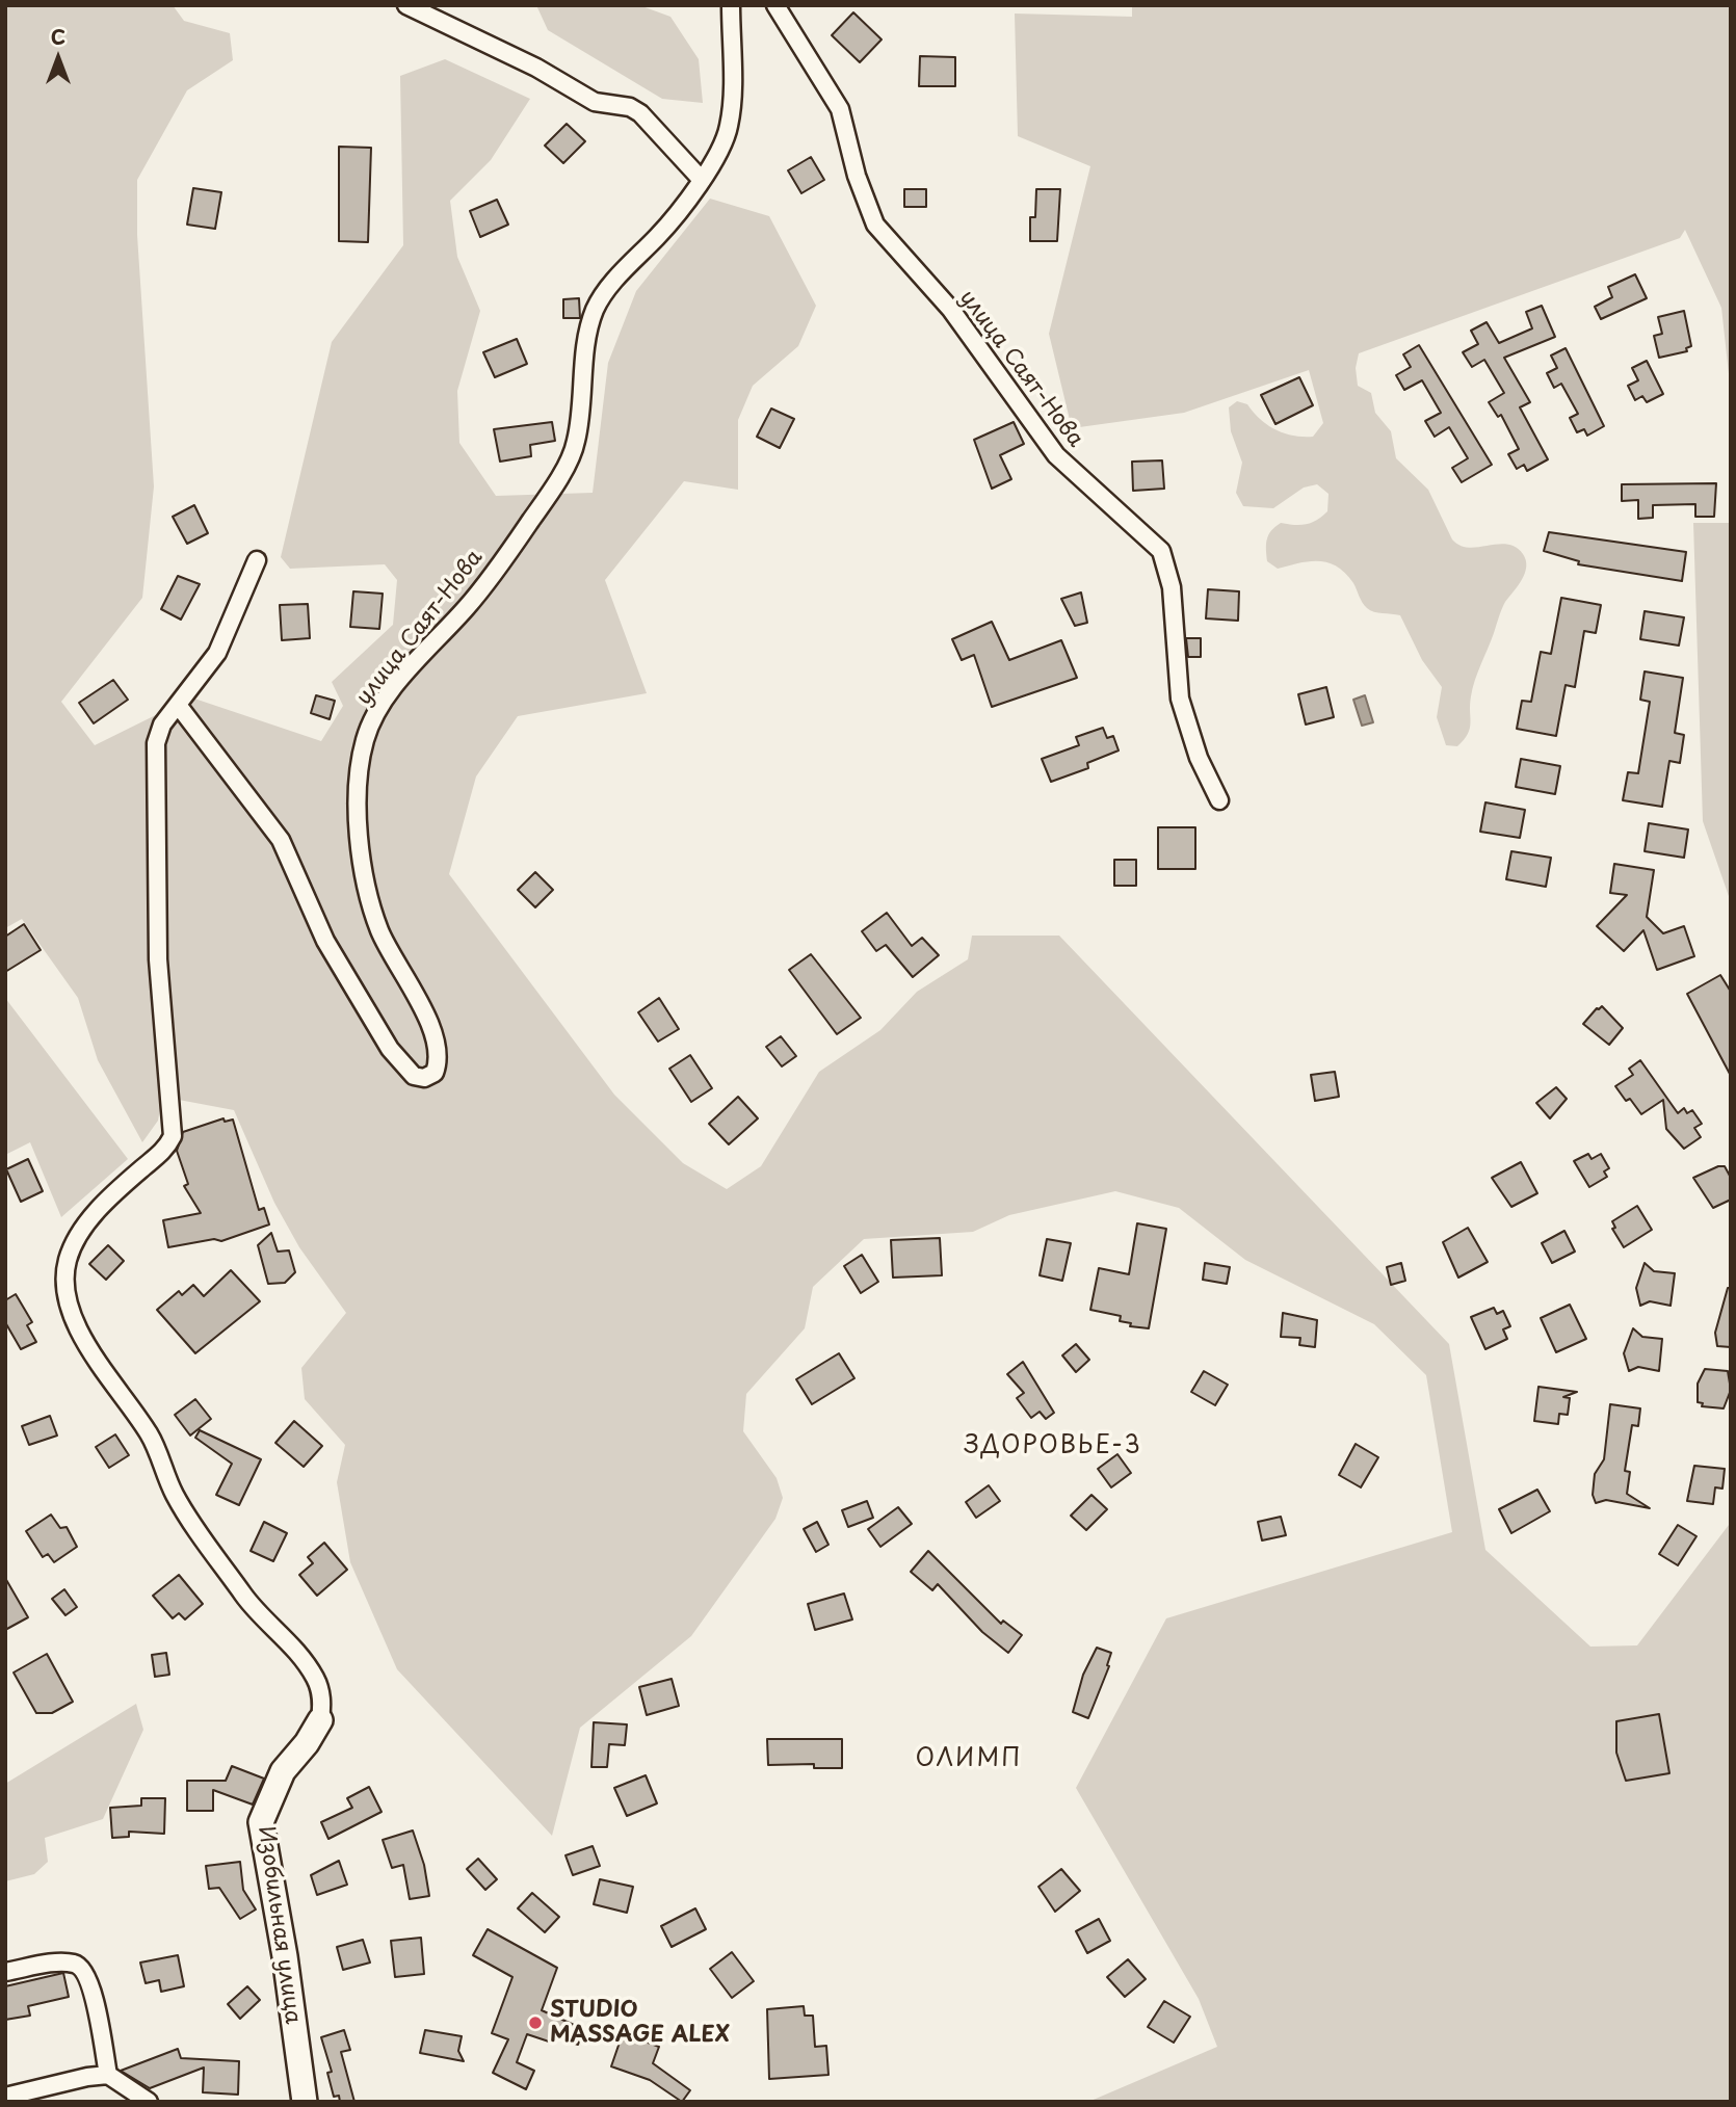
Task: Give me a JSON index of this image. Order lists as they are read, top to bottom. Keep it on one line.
{"streets":{"street":["улица Саят-Нова","Изобильная улица"]},"districts":["ЗДОРОВЬЕ-3","ОЛИМП"],"places":["STUDIO MASSAGE ALEX"],"north":"top"}
